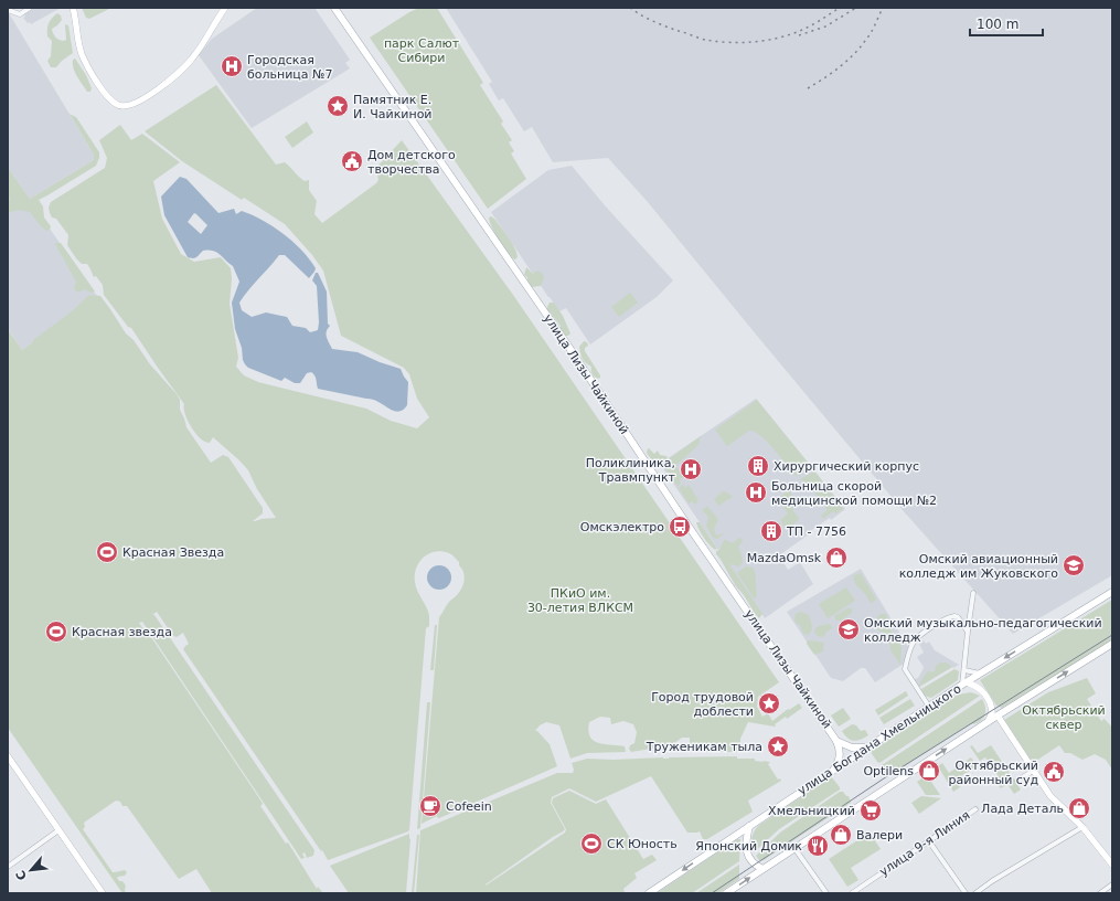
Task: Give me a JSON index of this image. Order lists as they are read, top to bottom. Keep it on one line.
{"streets":{"main road":["улица Лизы Чайкиной","улица Богдана Хмельницкого"],"street":["улица 9-я Линия"]},"parks":["парк Салют Сибири","ПКиО им. 30-летия ВЛКСМ","Октябрьский сквер"],"places":{"hospital":["Городская больница №7","Поликлиника, Травмпункт","Больница скорой медицинской помощи №2"],"place":["Памятник Е. И. Чайкиной","Город трудовой доблести","Труженикам тыла"],"public building":["Дом детского творчества","Октябрьский районный суд"],"building":["Хирургический корпус","ТП - 7756"],"bus stop":["Омскэлектро"],"sports":["Красная Звезда","Красная звезда","СК Юность"],"shop":["MazdaOmsk","Optilens","Лада Деталь","Валери"],"school or university":["Омский авиационный колледж им Жуковского","Омский музыкально-педагогический колледж"],"cafe":["Cofeein"],"supermarket":["Хмельницкий"],"restaurant":["Японский Домик"]},"scale_bar":"100 m","north":"bottom left"}
